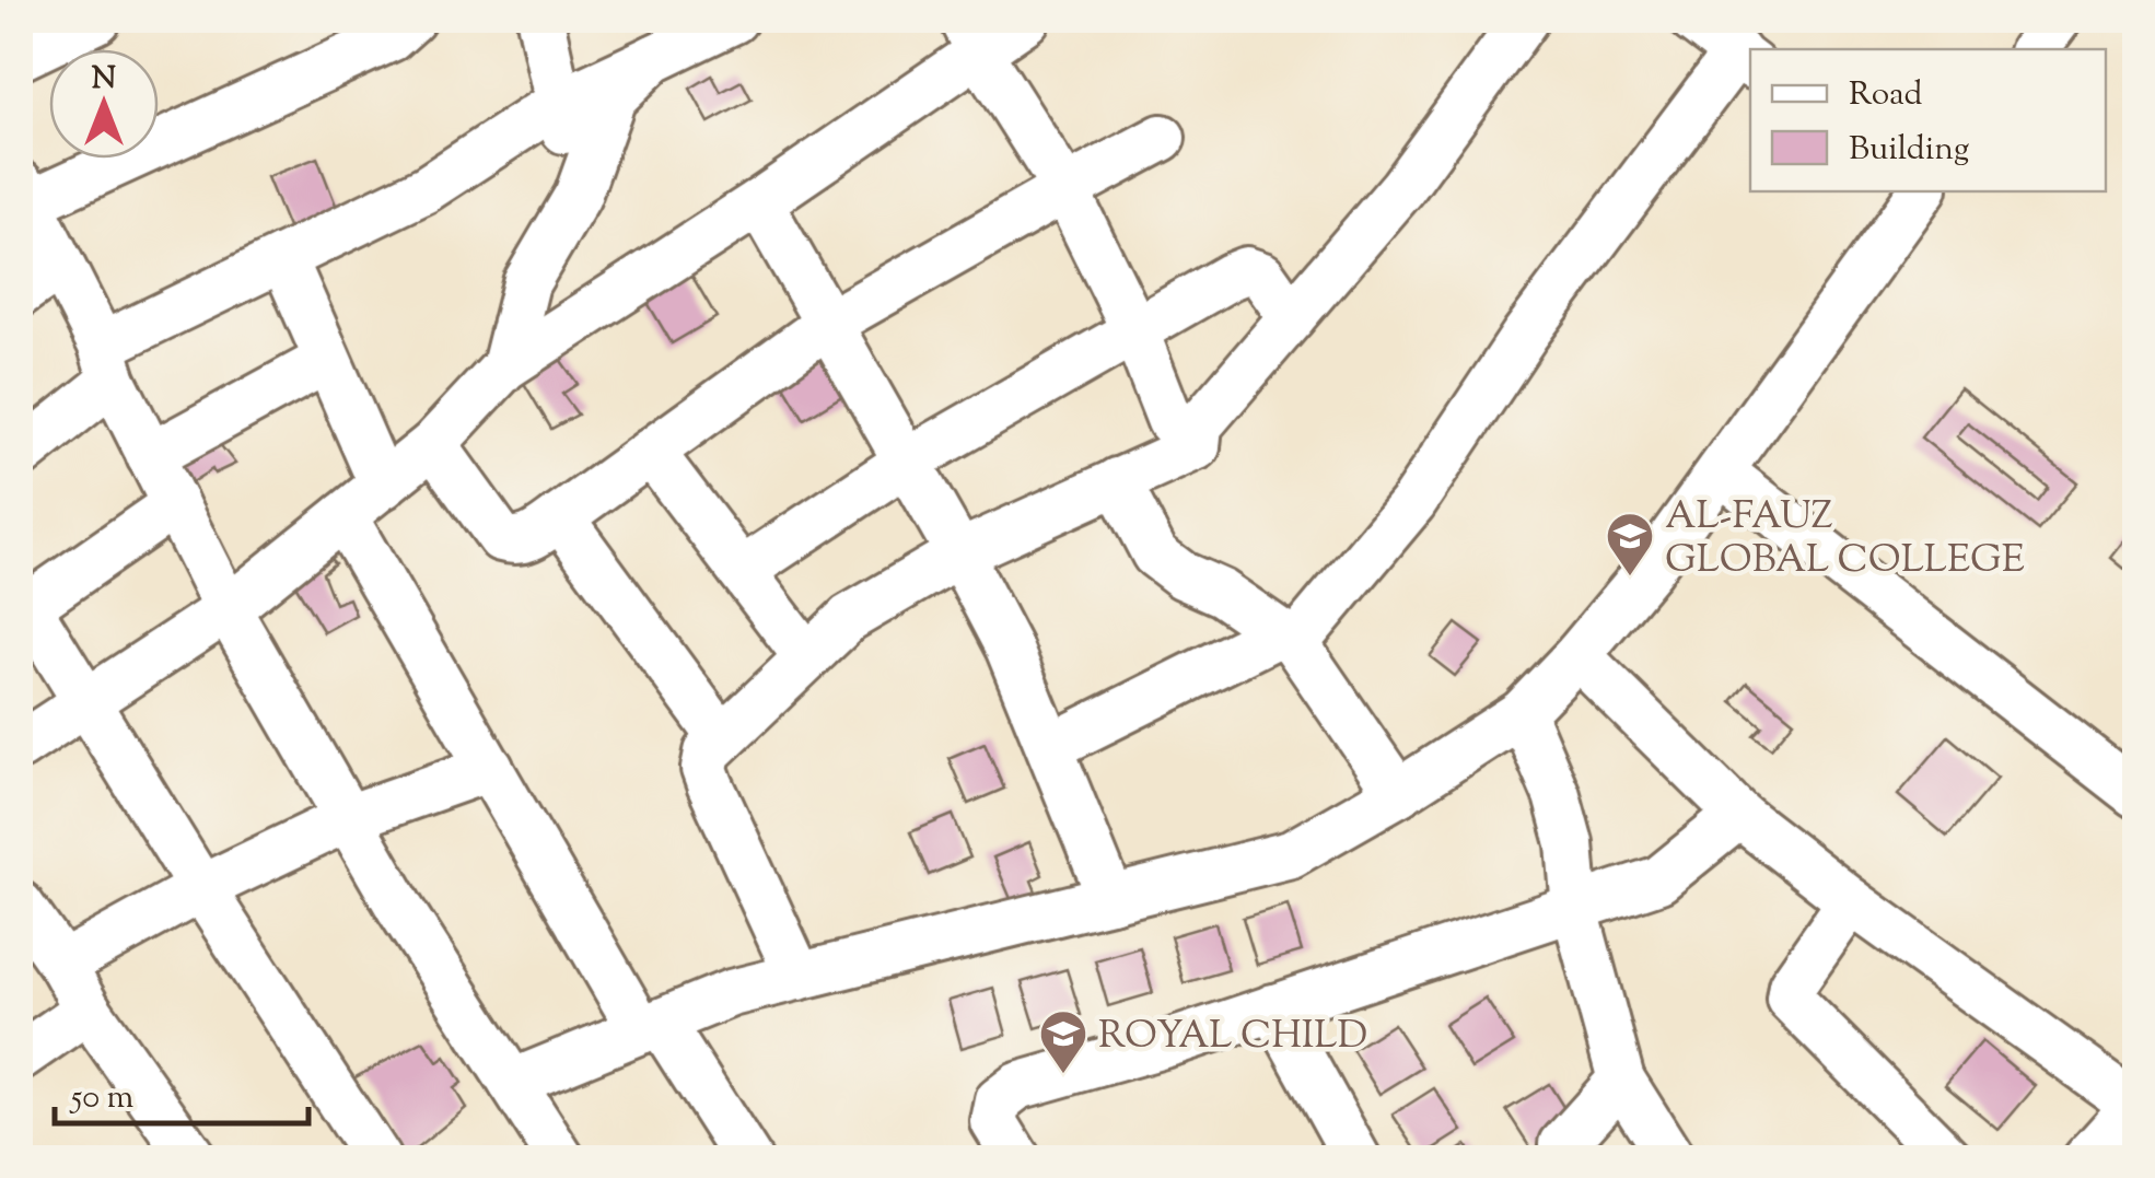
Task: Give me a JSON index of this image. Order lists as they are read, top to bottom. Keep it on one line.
{"places":{"school or university":["AL-FAUZ GLOBAL COLLEGE","ROYAL CHILD"]},"legend":["Road","Building"],"scale_bar":"50 m","north":"top"}
